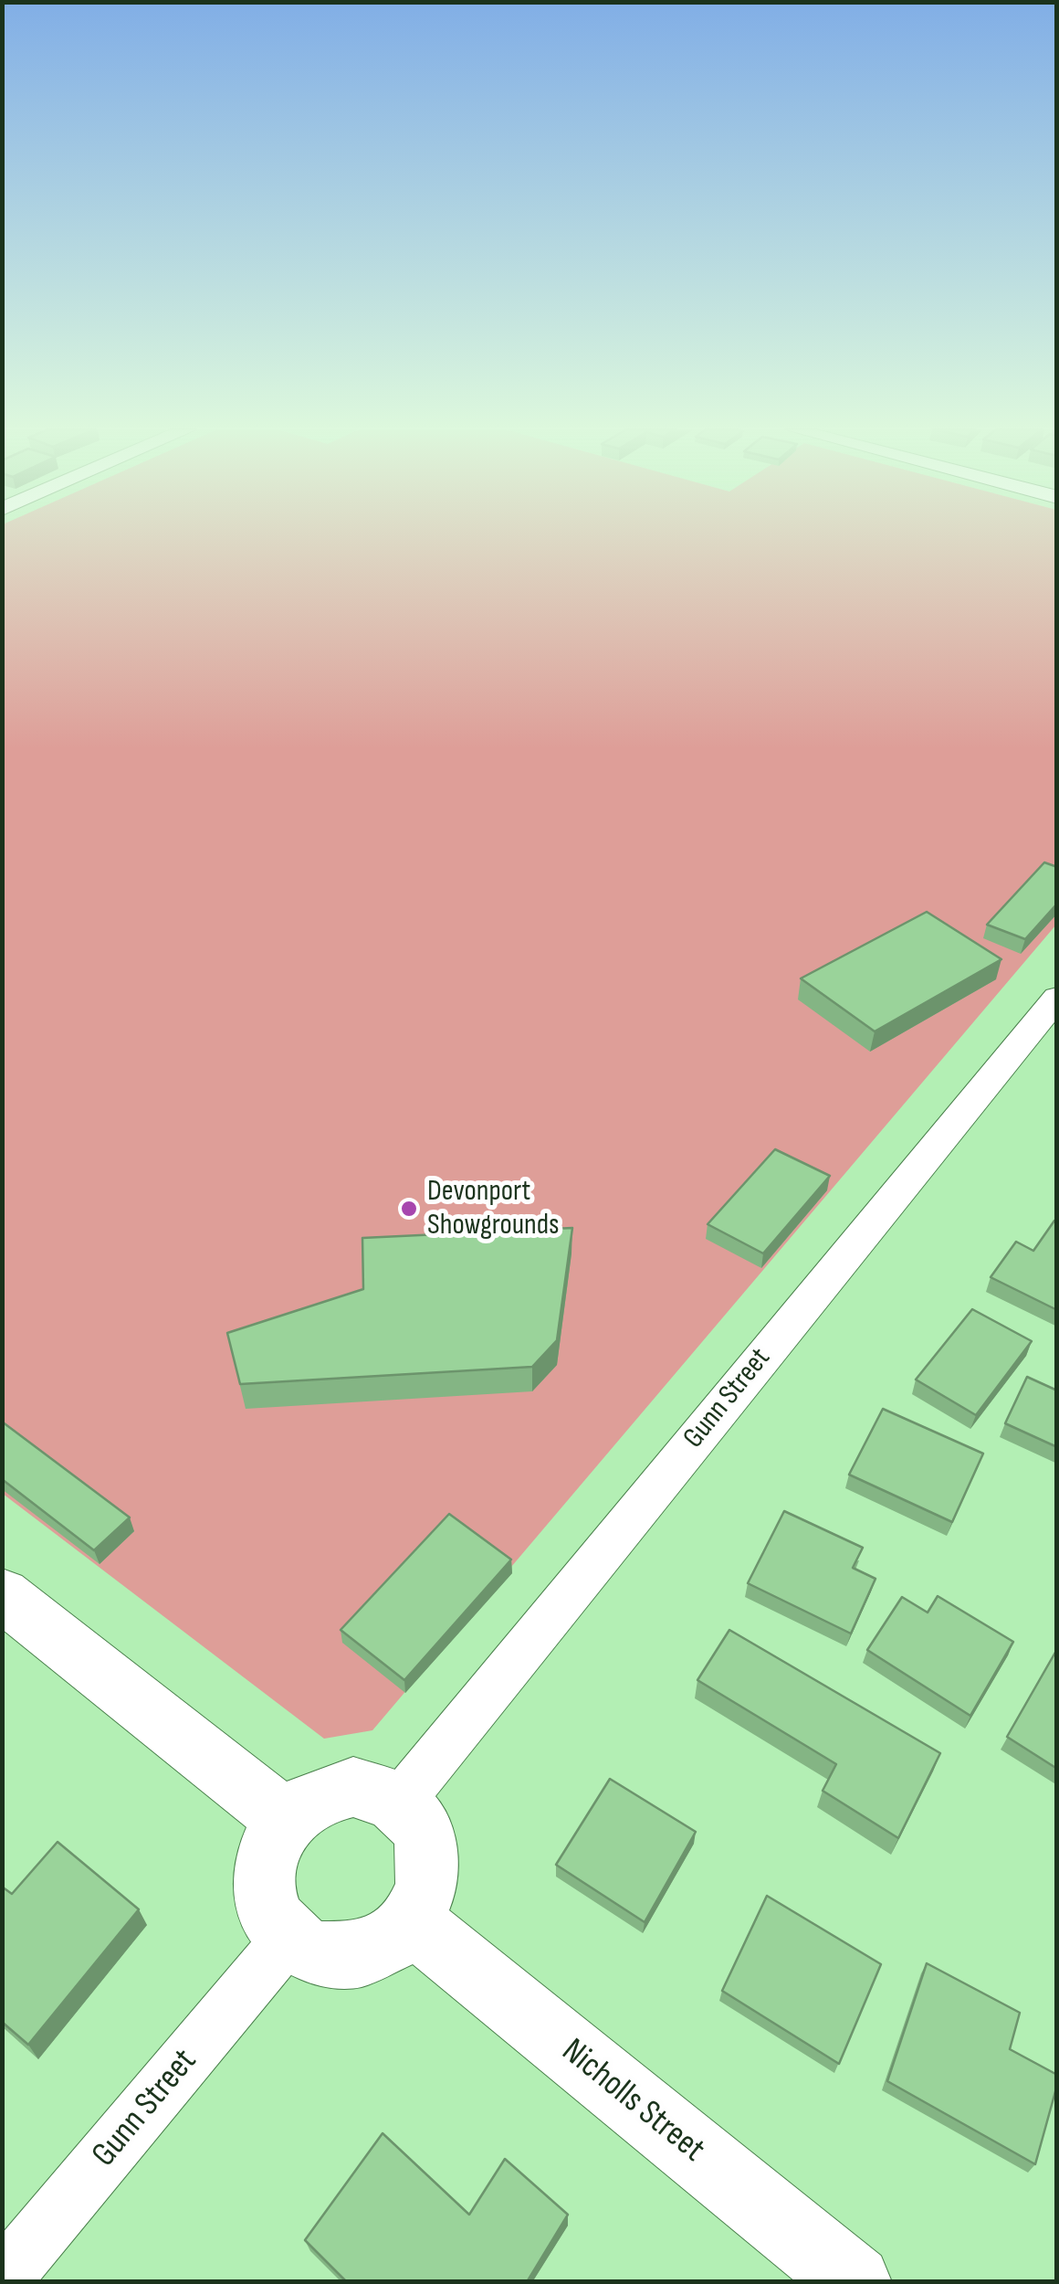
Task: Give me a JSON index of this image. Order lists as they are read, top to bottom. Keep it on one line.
{"streets":{"street":["Gunn Street","Nicholls Street"]},"crossings":[["Gunn Street","Nicholls Street"]],"places":["Devonport Showgrounds"]}
